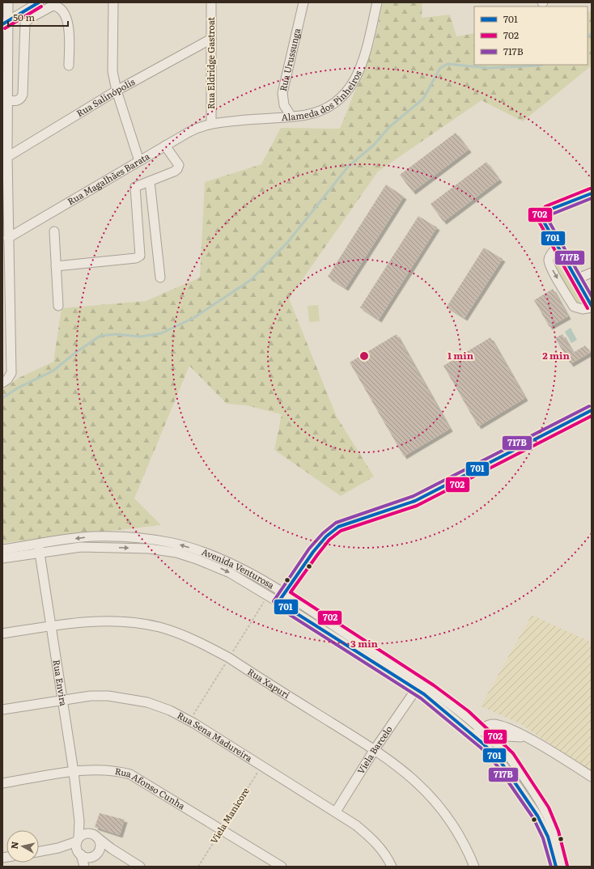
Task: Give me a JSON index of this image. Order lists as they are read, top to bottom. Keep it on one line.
{"streets":{"street":["Rua Urussunga","Rua Eldridge Gastroat","Alameda dos Pinheiros","Rua Salinópolis","Rua Magalhães Barata","Avenida Venturosa","Rua Envira","Rua Xapuri","Rua Sena Madureira","Viela Barcelo","Rua Afonso Cunha"],"path":["Viela Manicore"]},"crossings":[["Rua Urussunga","Alameda dos Pinheiros"],["Rua Eldridge Gastroat","Alameda dos Pinheiros"],["Rua Eldridge Gastroat","Rua Salinópolis"],["Rua Eldridge Gastroat","Rua Magalhães Barata"],["Alameda dos Pinheiros","Rua Magalhães Barata"],["Avenida Venturosa","Rua Envira"],["Avenida Venturosa","Viela Barcelo"],["Rua Envira","Rua Xapuri"],["Rua Envira","Rua Sena Madureira"],["Rua Envira","Rua Afonso Cunha"],["Rua Xapuri","Viela Barcelo"],["Rua Sena Madureira","Viela Barcelo"],["Rua Sena Madureira","Viela Manicore"],["Rua Afonso Cunha","Viela Manicore"]],"lines":["transit line 701","transit line 702","transit line 717B"],"legend":["701","702","717B"],"scale_bar":"50 m","north":"left","rings":["1 min","2 min","3 min"]}
